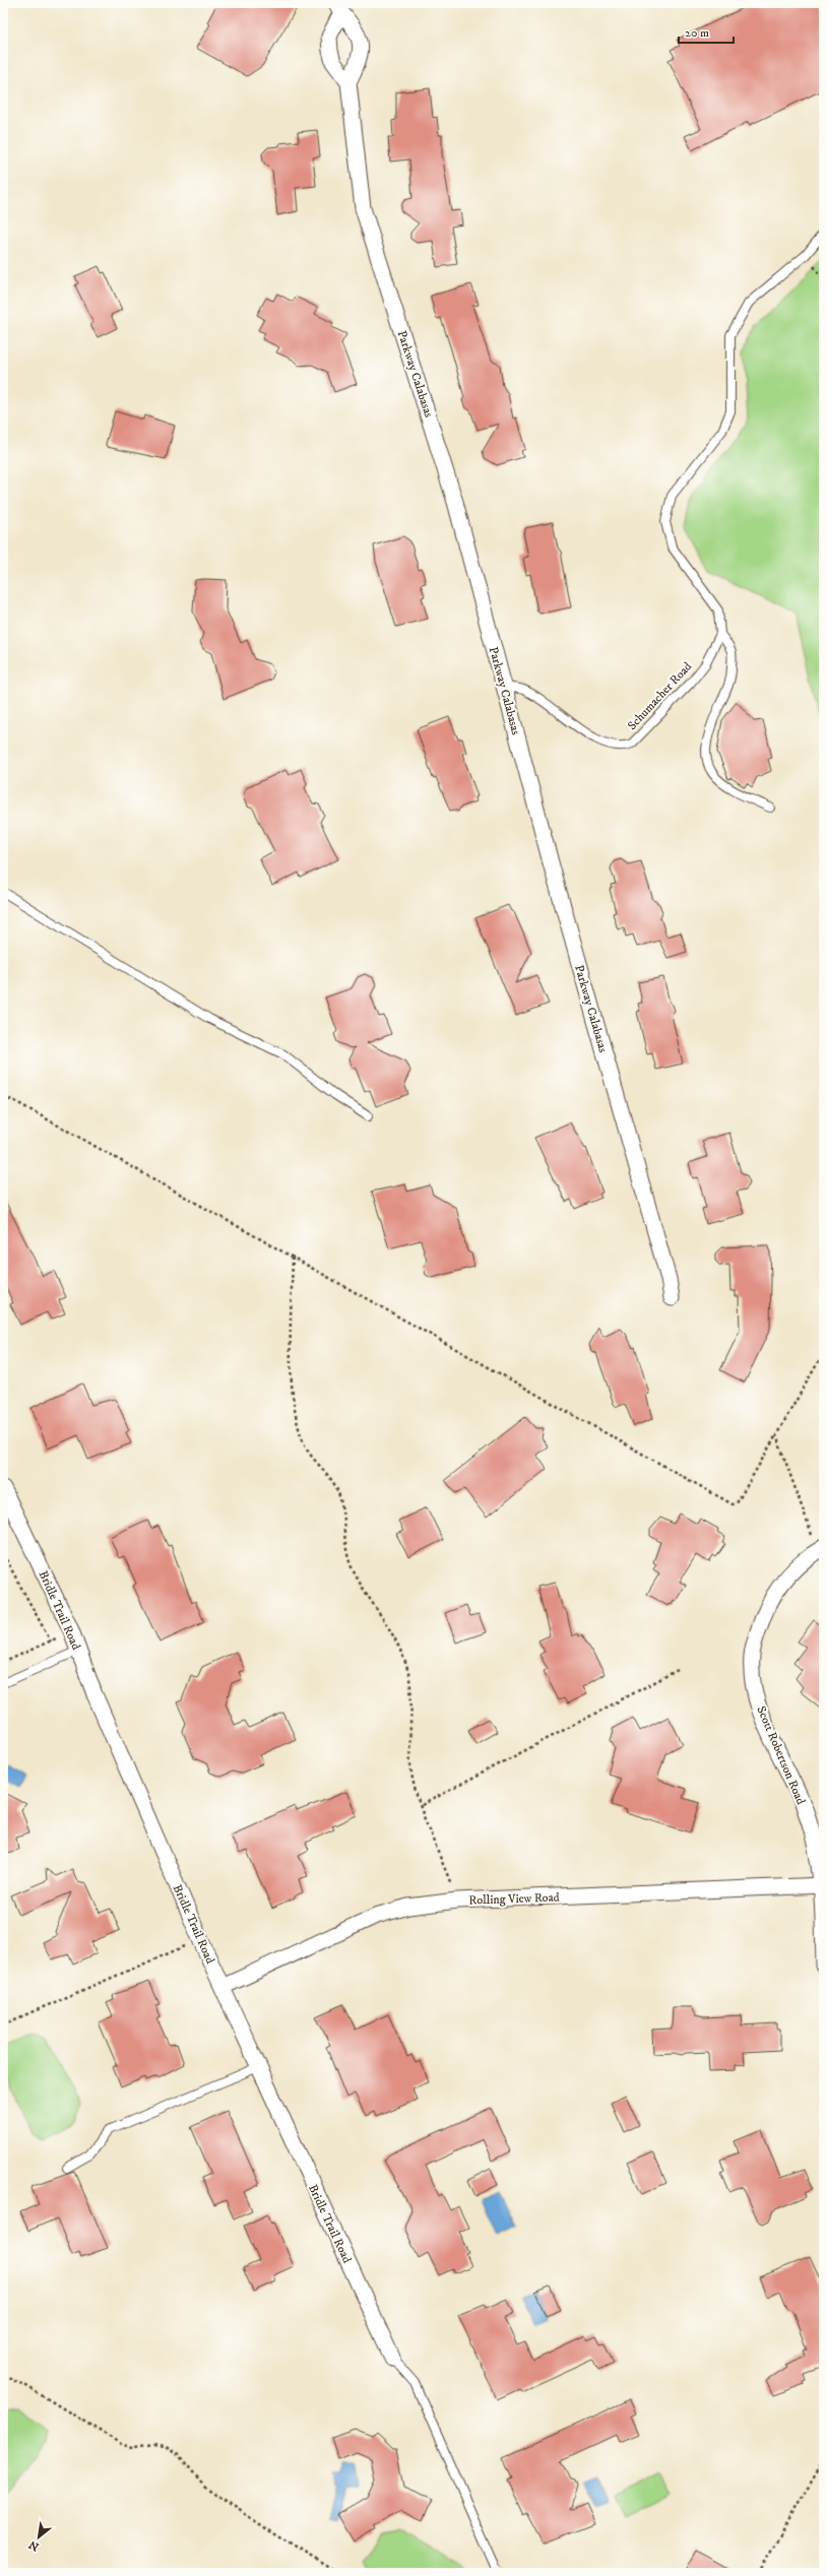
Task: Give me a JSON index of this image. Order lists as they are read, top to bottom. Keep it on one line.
{"streets":{"street":["Parkway Calabasas","Bridle Trail Road","Scott Robertson Road","Rolling View Road"],"lane":["Schumacher Road"]},"crossings":[["Parkway Calabasas","Schumacher Road"],["Bridle Trail Road","Rolling View Road"],["Scott Robertson Road","Rolling View Road"]],"scale_bar":"20 m","north":"bottom left"}
